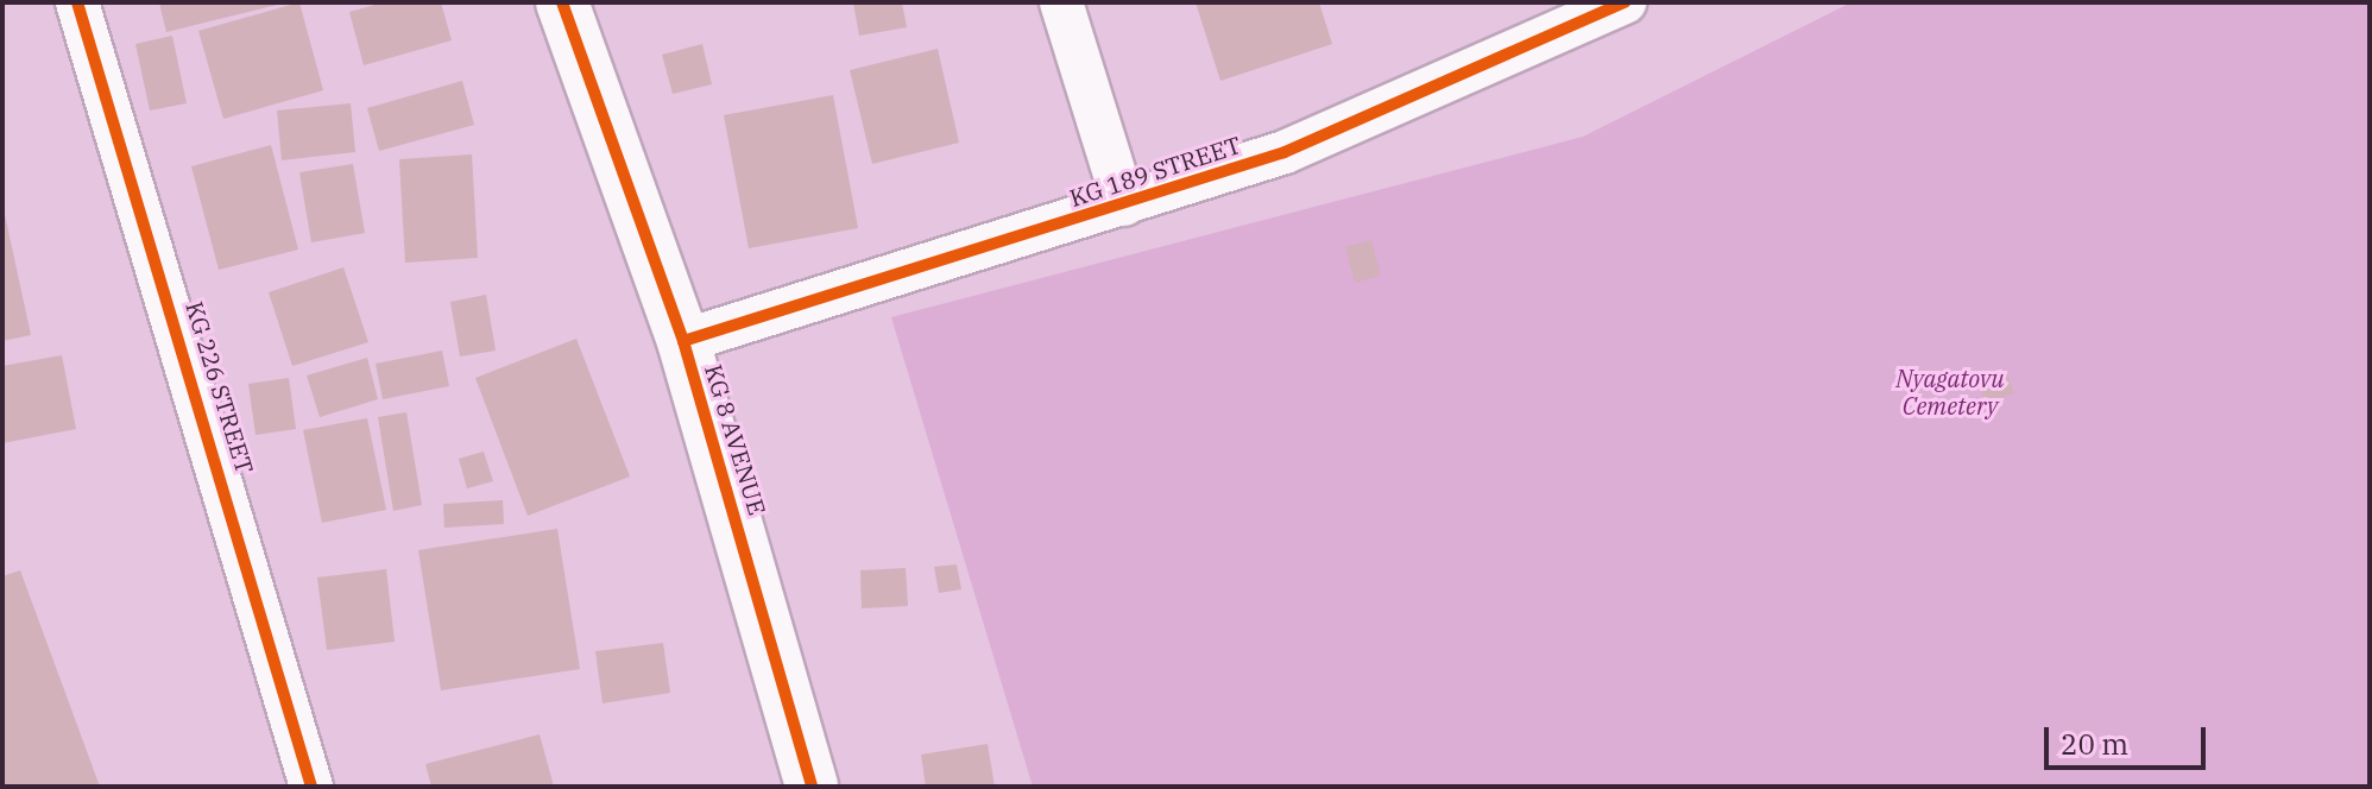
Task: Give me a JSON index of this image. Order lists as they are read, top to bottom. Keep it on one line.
{"streets":{"street":["KG 189 STREET","KG 226 STREET","KG 8 AVENUE"]},"crossings":[["KG 189 STREET","KG 8 AVENUE"]],"parks":["Nyagatovu Cemetery"],"scale_bar":"20 m"}
